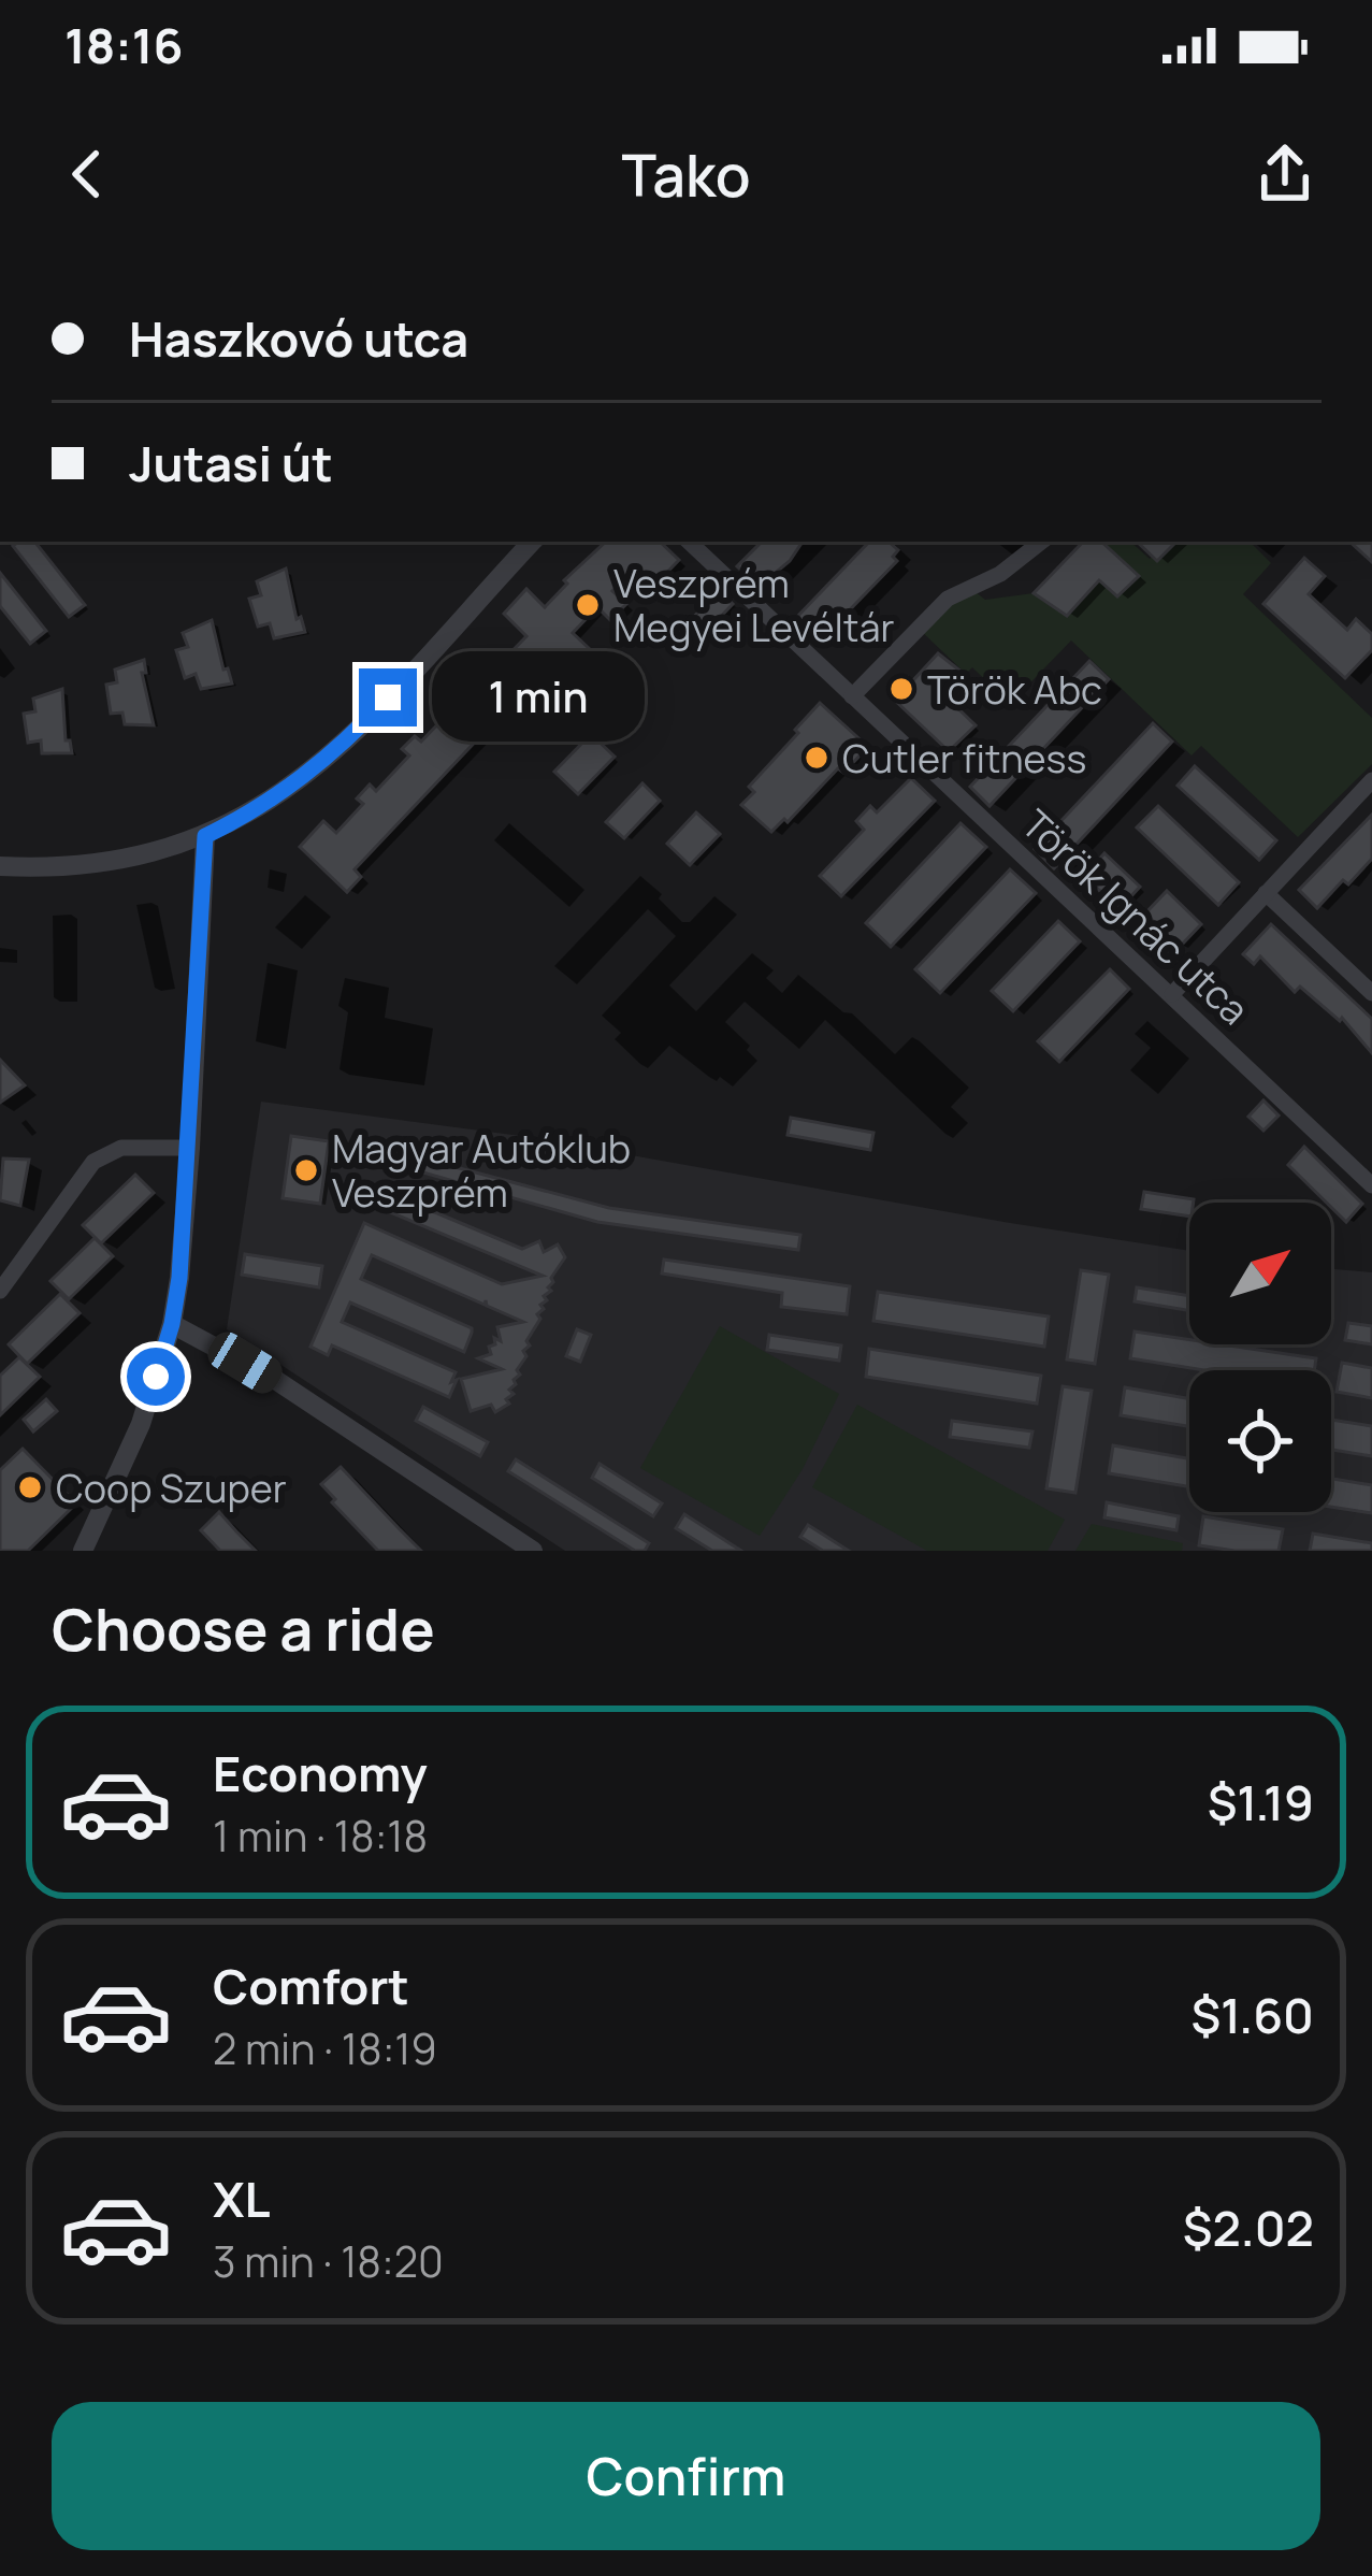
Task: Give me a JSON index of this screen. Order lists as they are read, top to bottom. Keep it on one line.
{"streets":{"street":["Török Ignác utca"]},"places":["Veszprém Megyei Levéltár","Török Abc","Cutler fitness","Magyar Autóklub Veszprém","Coop Szuper"],"north":"top right","page":{"status":"18:16","header":"Tako","banner":["Haszkovó utca","Jutasi út"],"bubble":"1 min","heading":"Choose a ride","list":[{"name":"Economy","note":"1 min · 18:18","value":"$1.19"},{"name":"Comfort","note":"2 min · 18:19","value":"$1.60"},{"name":"XL","note":"3 min · 18:20","value":"$2.02"}],"buttons":"Confirm"}}
